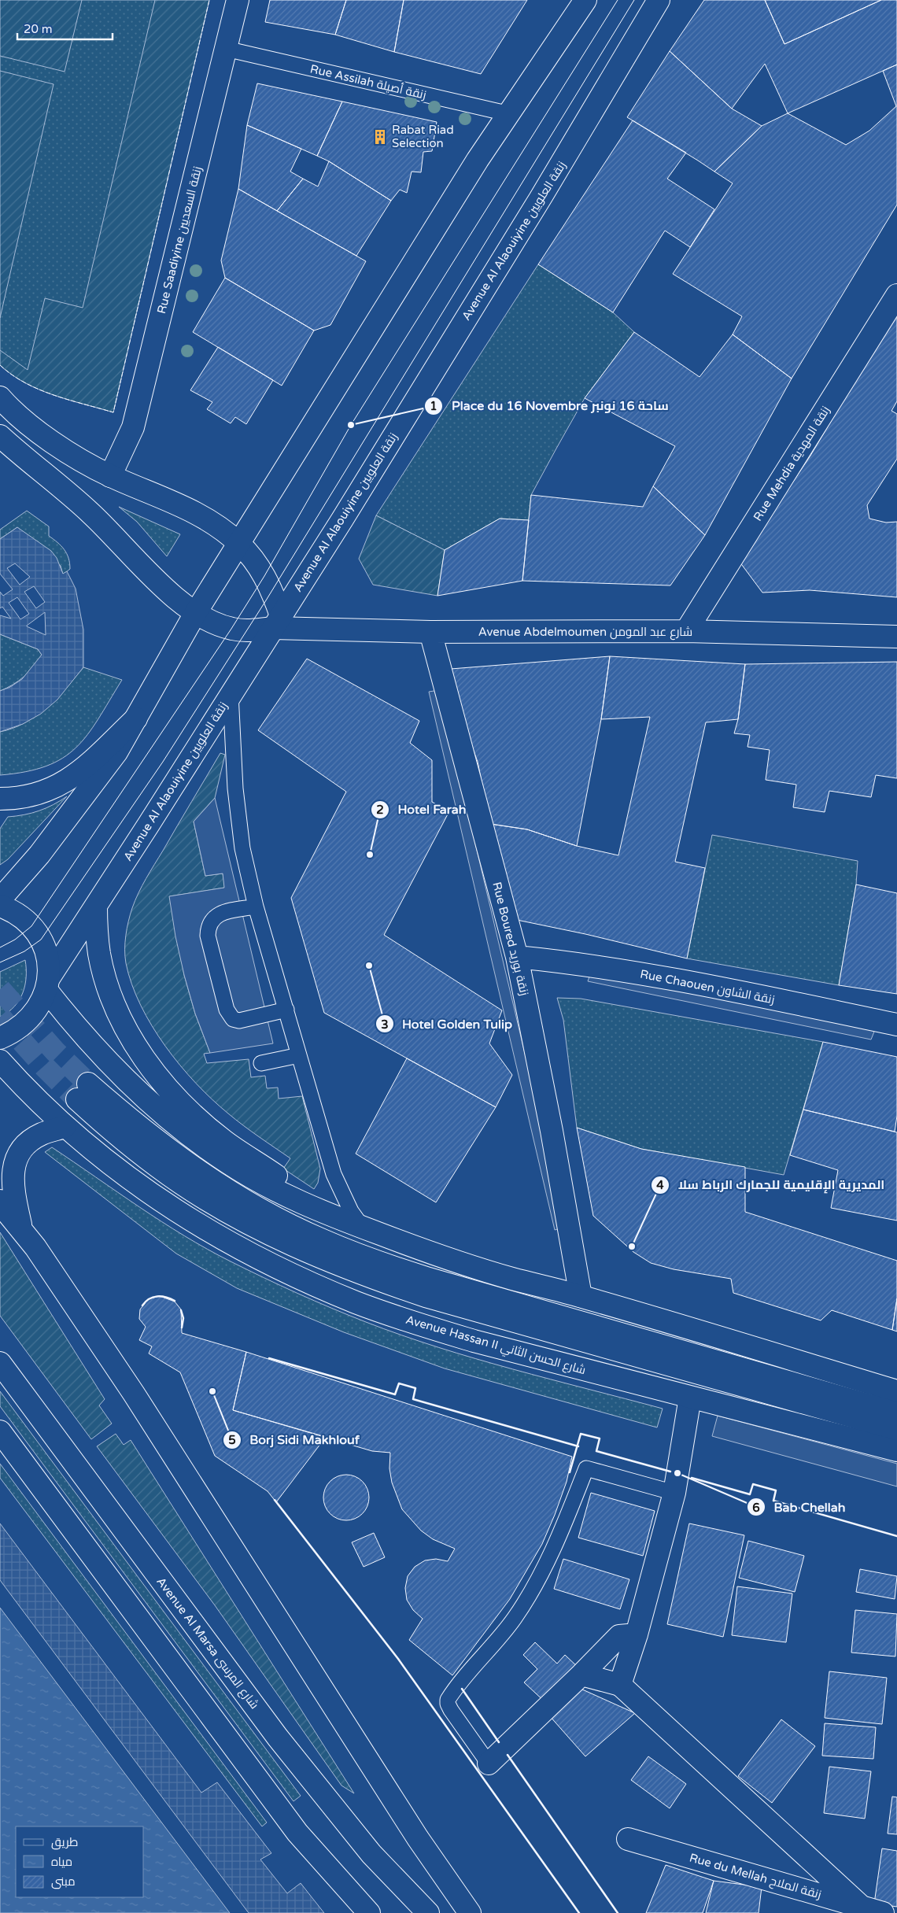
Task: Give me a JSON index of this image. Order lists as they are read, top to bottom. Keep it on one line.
{"streets":{"main road":["Rue Saadiyine زنقة السعديين","Avenue Al Alaouiyine زنقة العلويين","Rue Mehdia زنقة المهدية","Avenue Abdelmoumen شارع عبد المومن","Rue Boured زنقة بوريد","Rue Chaouen زنقة الشاون","Avenue Hassan II شارع الحسن الثاني","Avenue Al Marsa شارع المرسى","Rue du Mellah زنقة الملاح"],"lane":["Rue Assilah زنقة أصيلة"]},"crossings":[["Rue Assilah زنقة أصيلة","Rue Saadiyine زنقة السعديين"],["Avenue Al Alaouiyine زنقة العلويين","Avenue Abdelmoumen شارع عبد المومن"],["Rue Mehdia زنقة المهدية","Avenue Abdelmoumen شارع عبد المومن"],["Avenue Abdelmoumen شارع عبد المومن","Rue Boured زنقة بوريد"],["Rue Boured زنقة بوريد","Rue Chaouen زنقة الشاون"]],"places":{"building":["Rabat Riad Selection"],"other":["Place du 16 Novembre ساحة 16 نونبر","Hotel Farah","Hotel Golden Tulip","المديرية الإقليمية للجمارك الرباط سلا","Borj Sidi Makhlouf","Bab Chellah"]},"legend":["طريق","مياه","مبنى"],"scale_bar":"20 m"}
